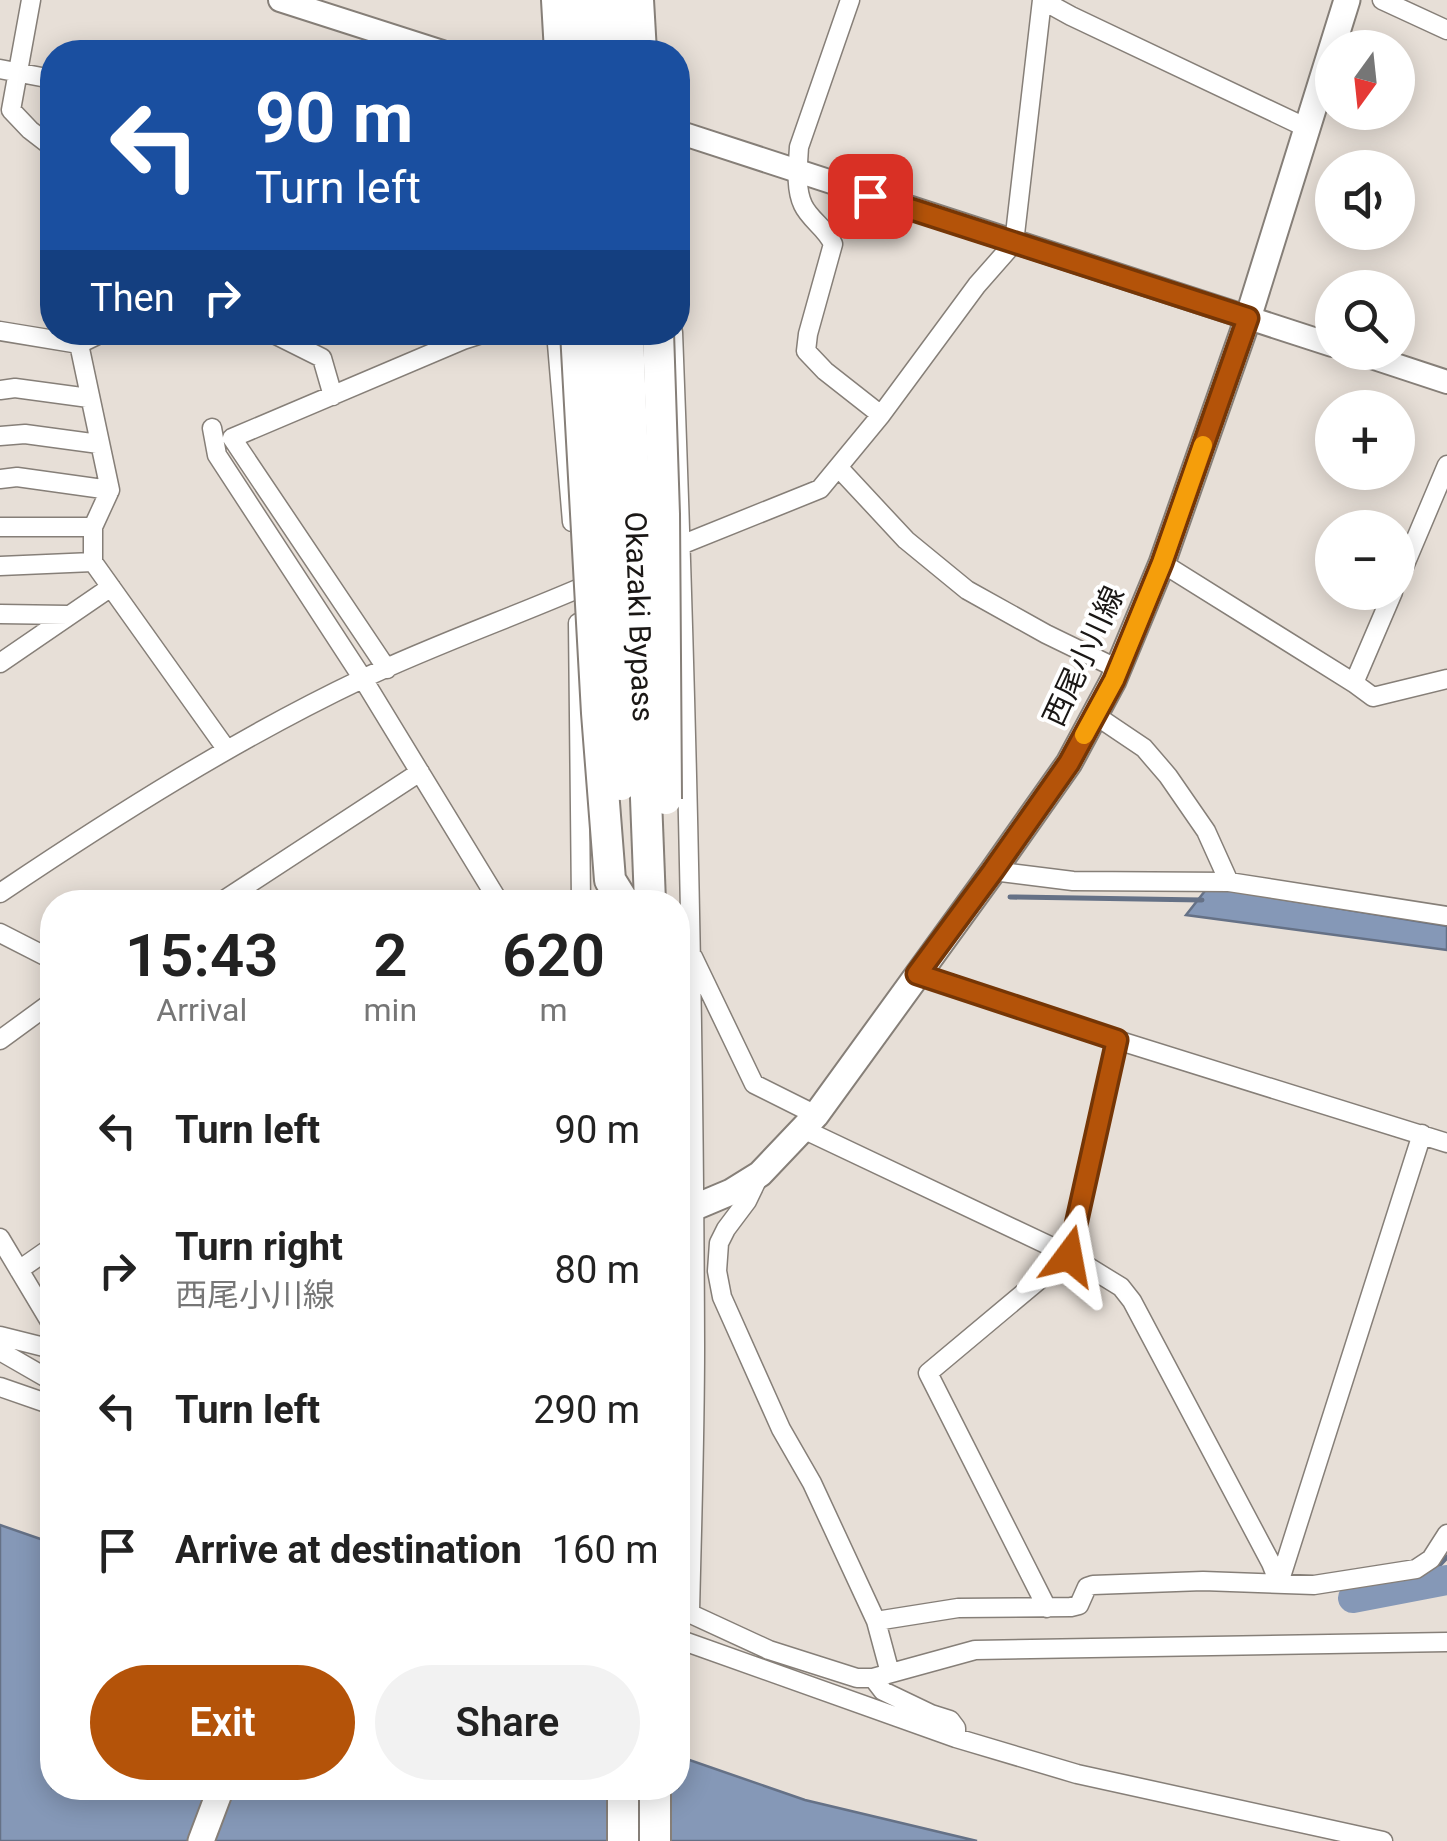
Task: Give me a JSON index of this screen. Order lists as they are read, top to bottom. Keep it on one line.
{"streets":{"highway":["Okazaki Bypass"],"main road":["西尾小川線"]},"north":"bottom","page":{"map_buttons":["+","−"],"turn":["90 m","Turn left"],"then":"Then","eta":["15:43","Arrival","2","min","620","m"],"list":[{"name":"Turn left","value":"90 m"},{"name":"Turn right","note":"西尾小川線","value":"80 m"},{"name":"Turn left","value":"290 m"},{"name":"Arrive at destination","value":"160 m"}],"buttons":["Exit","Share"]}}
